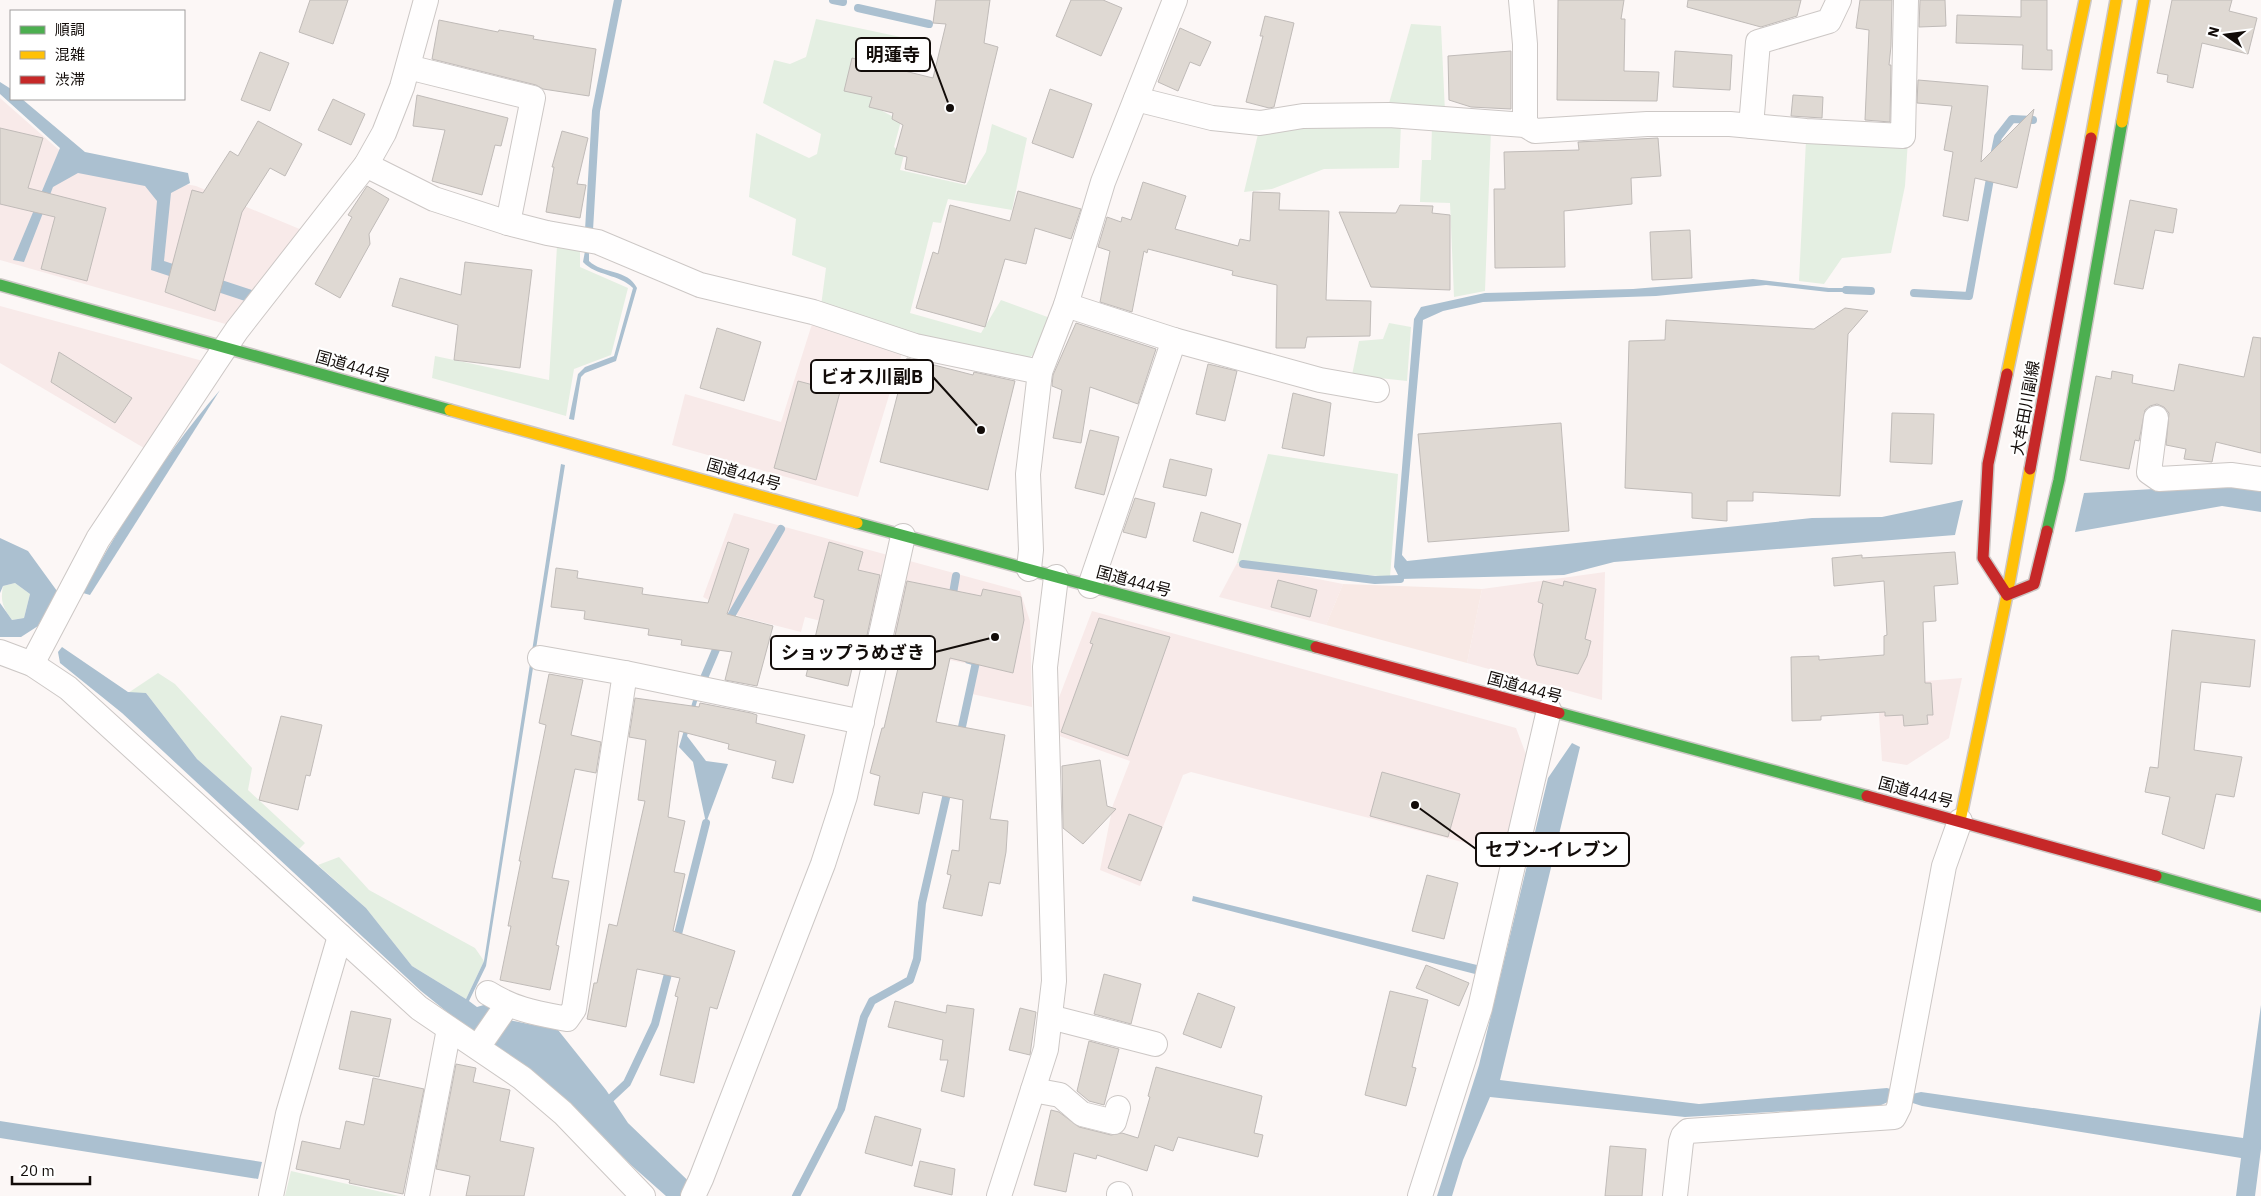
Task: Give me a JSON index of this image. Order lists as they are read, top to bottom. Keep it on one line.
{"streets":{"main road":["国道444号","大牟田川副線"]},"crossings":[["国道444号","大牟田川副線"]],"places":["明蓮寺","ビオス川副B","ショップうめざき","セブン-イレブン"],"legend":["順調","混雑","渋滞"],"scale_bar":"20 m","north":"left"}
